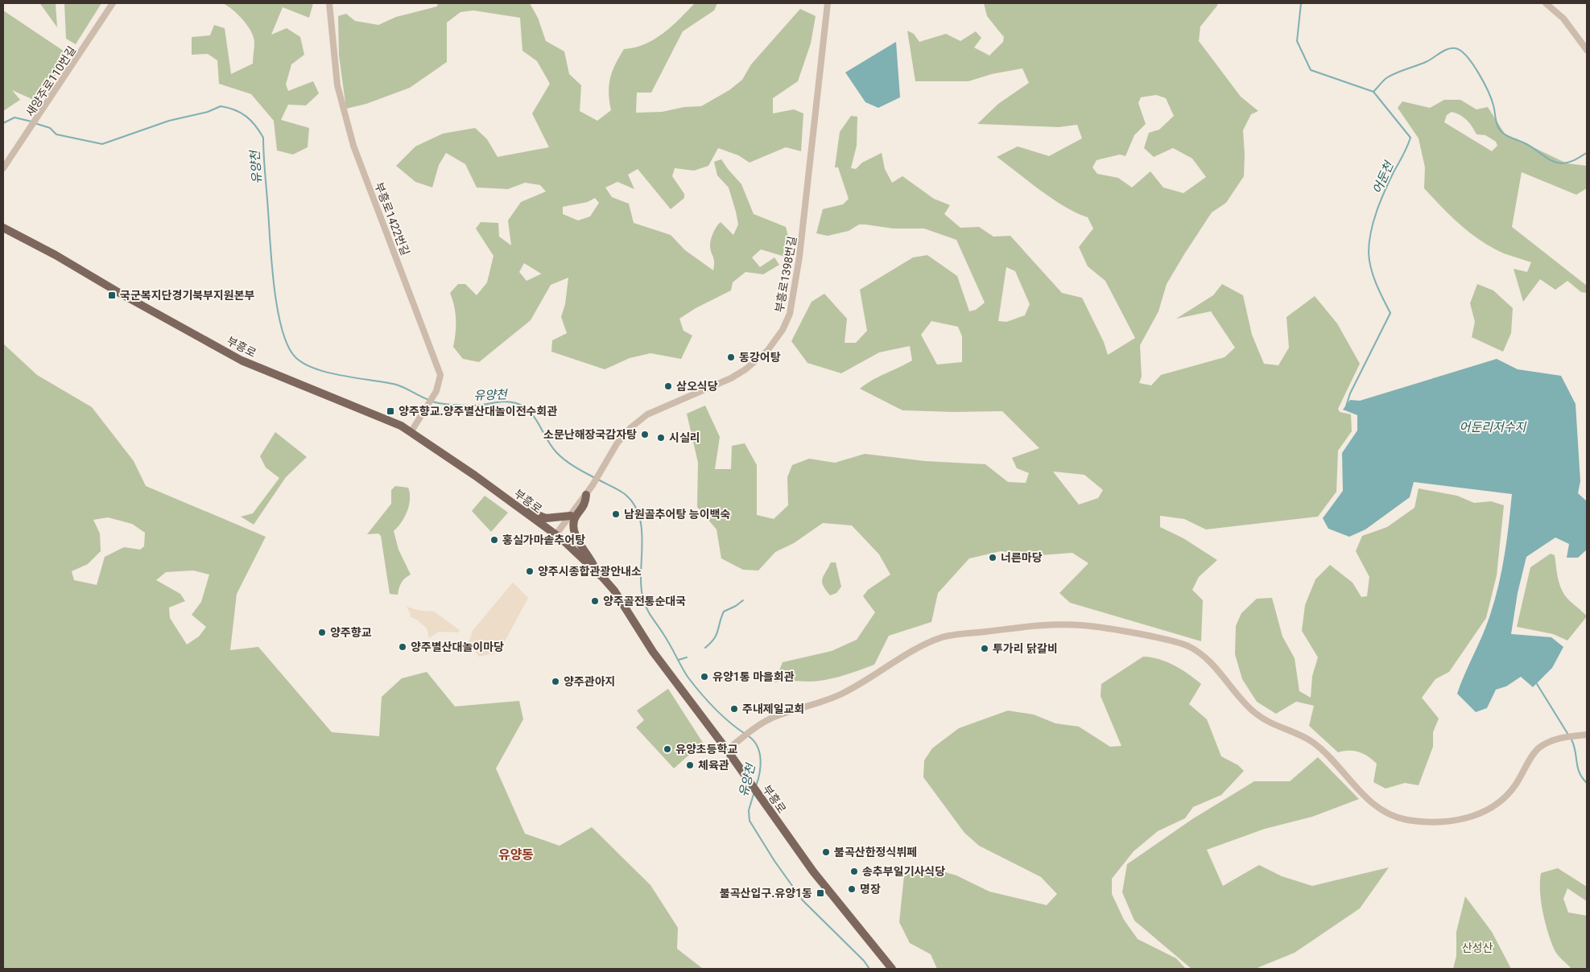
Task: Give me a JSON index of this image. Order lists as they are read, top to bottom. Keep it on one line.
{"streets":{"main road":["부흥로"],"street":["새양주로110번길","부흥로1422번길","부흥로1398번길"]},"crossings":[["부흥로1422번길","부흥로"],["부흥로1398번길","부흥로"]],"districts":["유양동"],"water":["유양천","어둔천","어둔리저수지"],"parks":["산성산"],"places":{"transit":["국군복지단경기북부지원본부","양주향교.양주별산대놀이전수회관","불곡산입구.유양1동"],"other":["동강어탕","삼오식당","소문난해장국감자탕","시실리","남원골추어탕 능이백숙","홍실가마솥추어탕","너른마당","양주시종합관광안내소","양주골전통순대국","양주향교","양주별산대놀이마당","투가리 닭갈비","유양1통 마을회관","양주관아지","주내제일교회","유양초등학교","체육관","불곡산한정식뷔페","송추부일기사식당","명장"]}}
